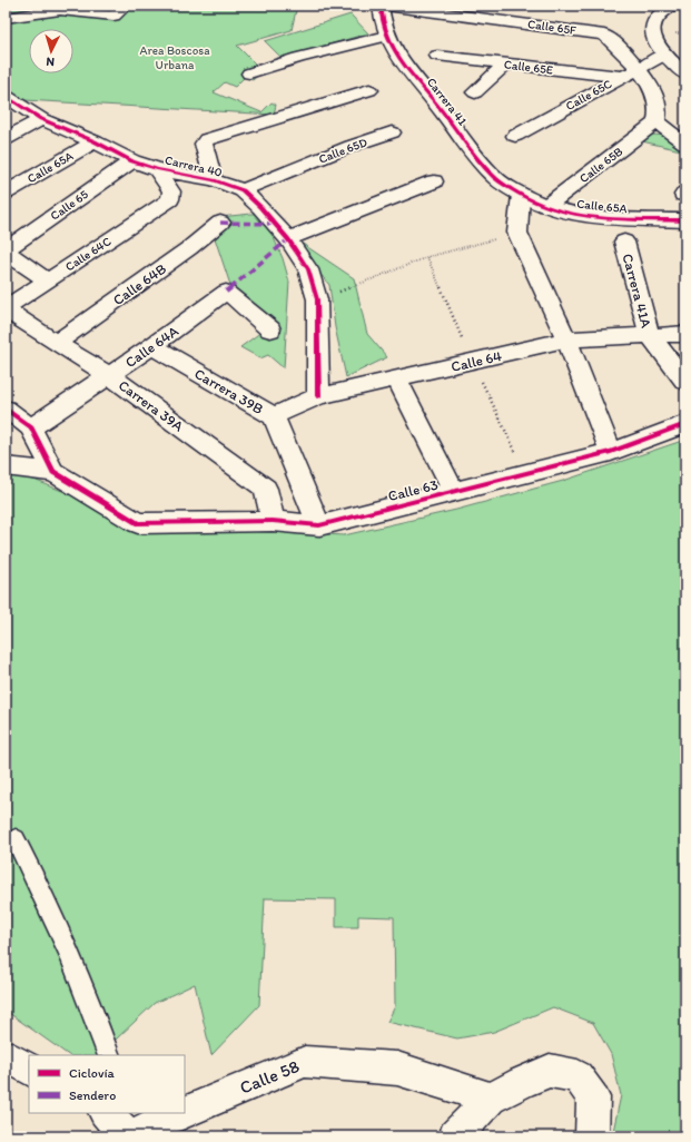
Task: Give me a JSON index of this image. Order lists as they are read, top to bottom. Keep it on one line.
{"streets":{"street":["Calle 65F","Calle 65E","Calle 65C","Carrera 41","Calle 65D","Calle 65B","Carrera 40","Calle 65A","Calle 65","Calle 64C","Calle 64B","Carrera 41A","Calle 64A","Calle 64","Carrera 39B","Carrera 39A","Calle 63","Calle 58"]},"crossings":[["Calle 65F","Calle 65C"],["Calle 65F","Carrera 41"],["Calle 65E","Calle 65C"],["Carrera 41","Calle 65A"],["Calle 65D","Carrera 40"],["Calle 65B","Calle 65A"],["Carrera 40","Calle 65A"],["Carrera 40","Calle 65"],["Carrera 40","Calle 64C"],["Carrera 40","Calle 64"],["Calle 64C","Carrera 39A"],["Calle 64B","Carrera 39A"],["Carrera 41A","Calle 64"],["Calle 64A","Carrera 39B"],["Calle 64A","Carrera 39A"],["Calle 64","Carrera 39B"],["Carrera 39B","Calle 63"],["Carrera 39A","Calle 63"]],"parks":["Area Boscosa Urbana"],"legend":["Ciclovía","Sendero"],"north":"bottom"}
